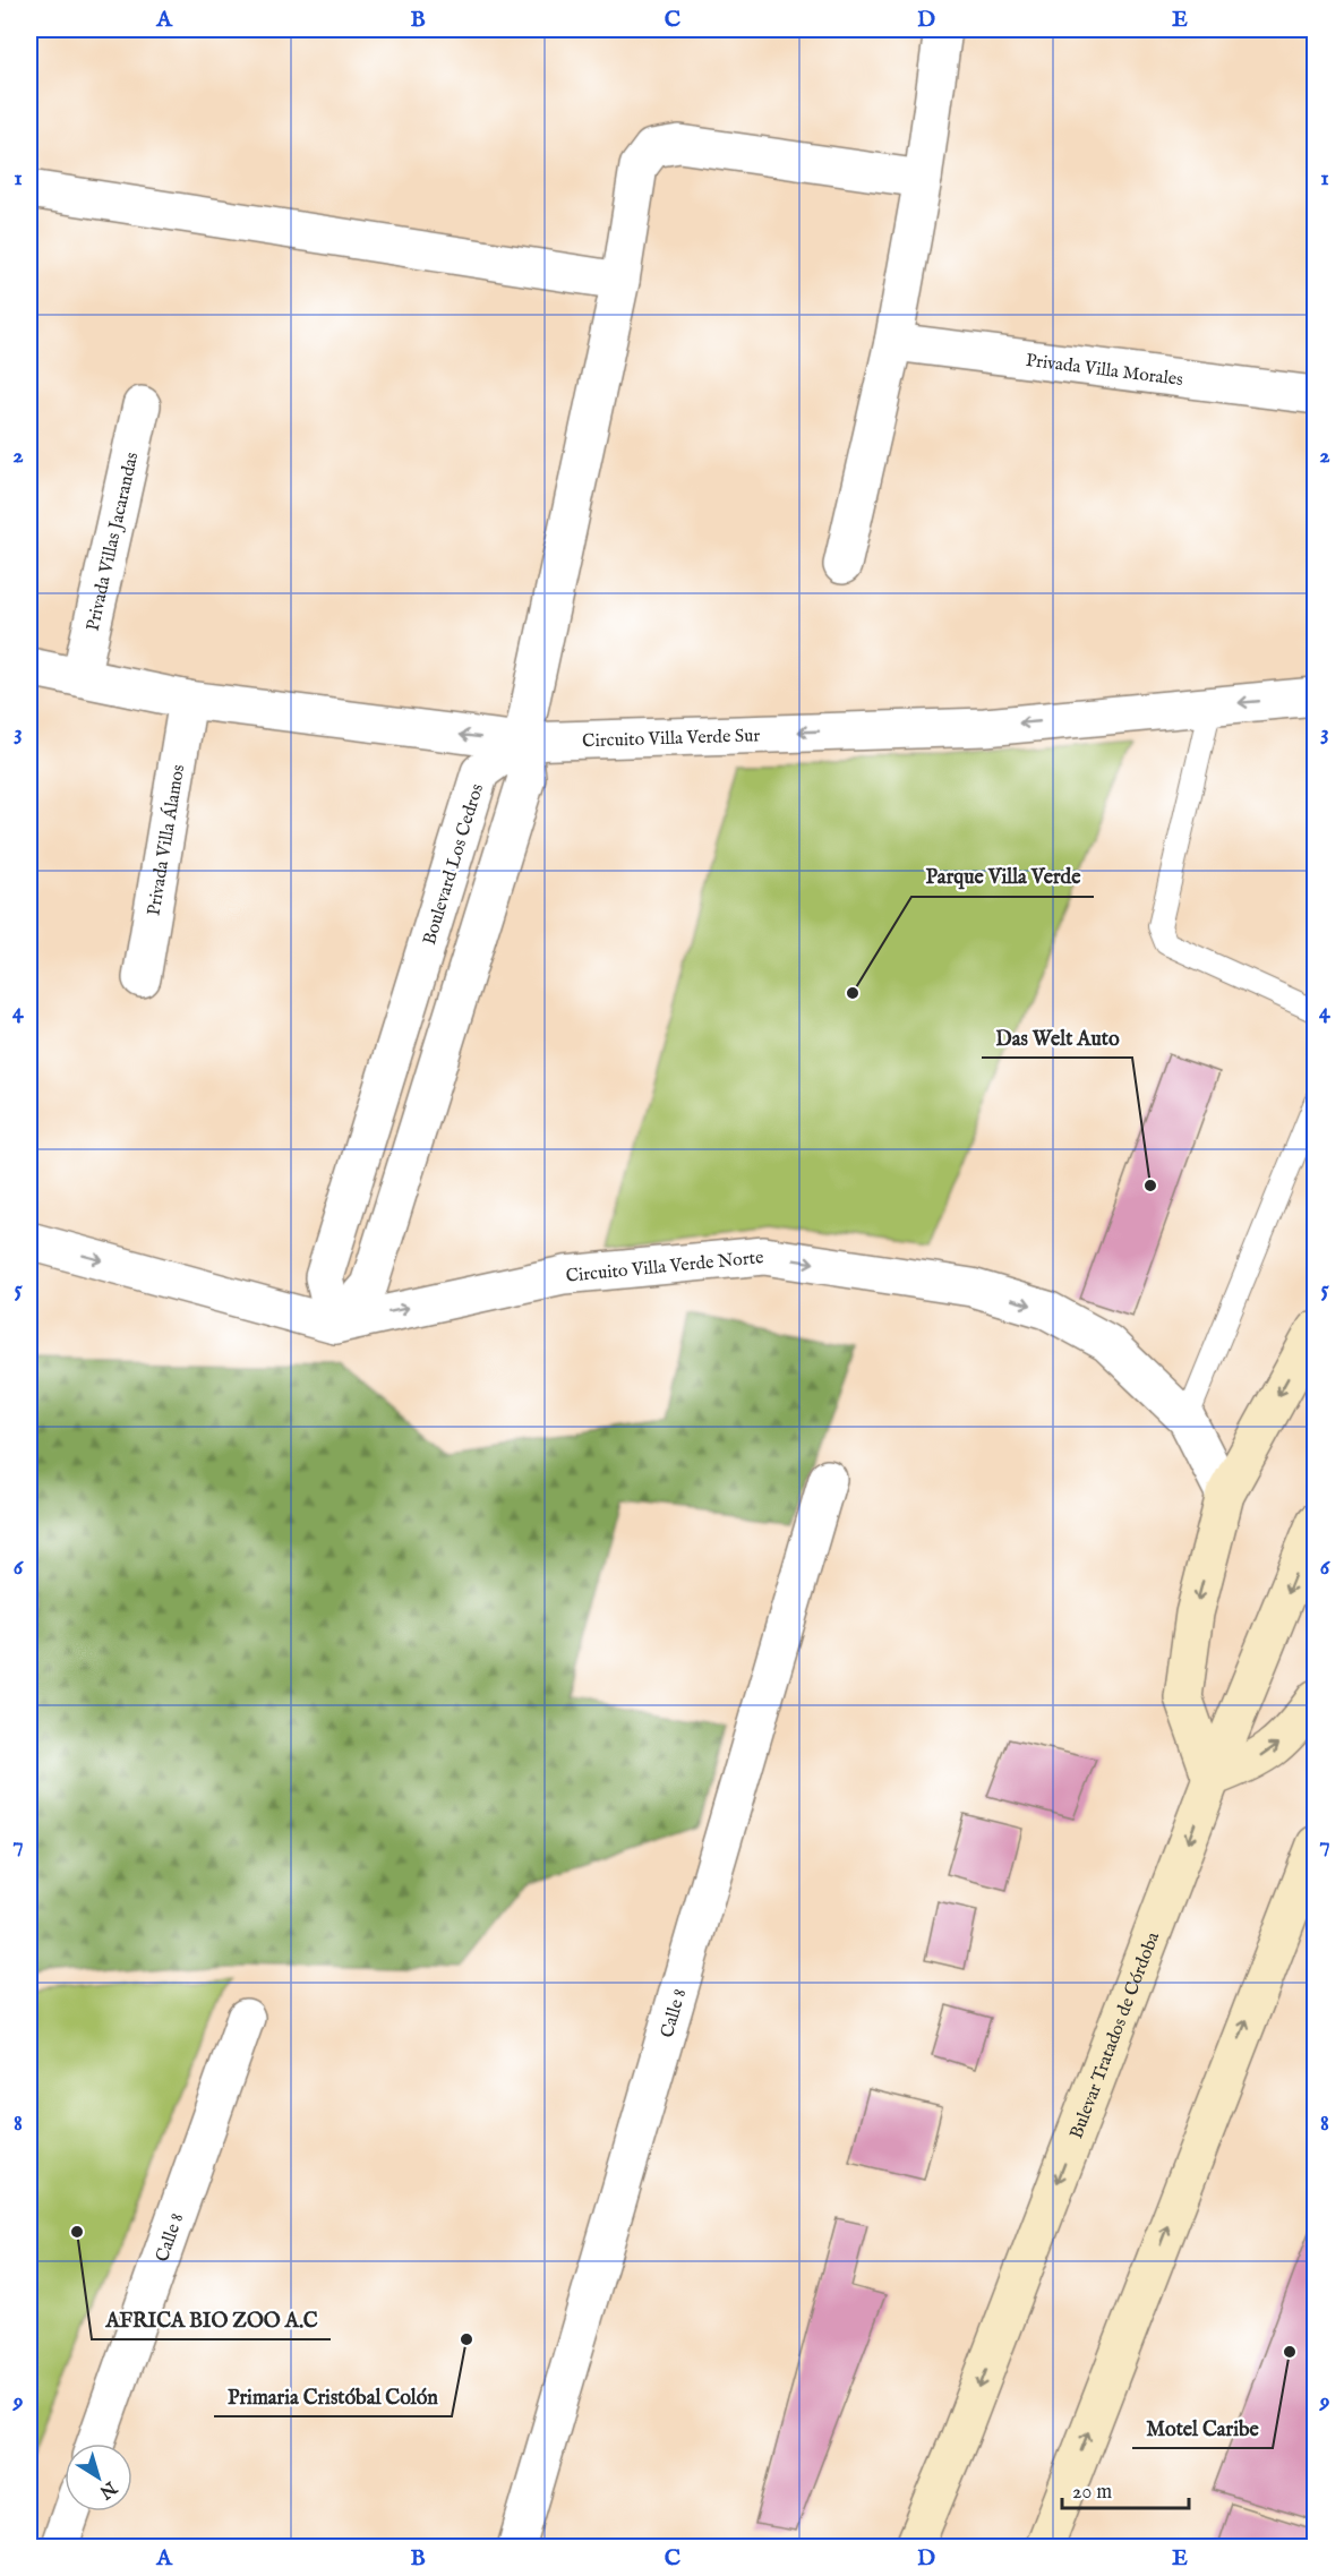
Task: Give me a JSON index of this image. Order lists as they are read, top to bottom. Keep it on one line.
{"streets":{"main road":["Bulevar Tratados de Córdoba"],"street":["Privada Villa Morales","Privada Villas Jacarandas","Circuito Villa Verde Sur","Privada Villa Álamos","Circuito Villa Verde Norte","Calle 8"]},"crossings":[["Privada Villas Jacarandas","Circuito Villa Verde Sur"],["Circuito Villa Verde Sur","Privada Villa Álamos"]],"one_way":["Circuito Villa Verde Sur","Circuito Villa Verde Norte"],"places":["Parque Villa Verde","Das Welt Auto","AFRICA BIO ZOO A.C","Primaria Cristóbal Colón","Motel Caribe"],"scale_bar":"20 m","north":"bottom right","grid":{"columns":["A","B","C","D","E"],"rows":["1","2","3","4","5","6","7","8","9"]}}
